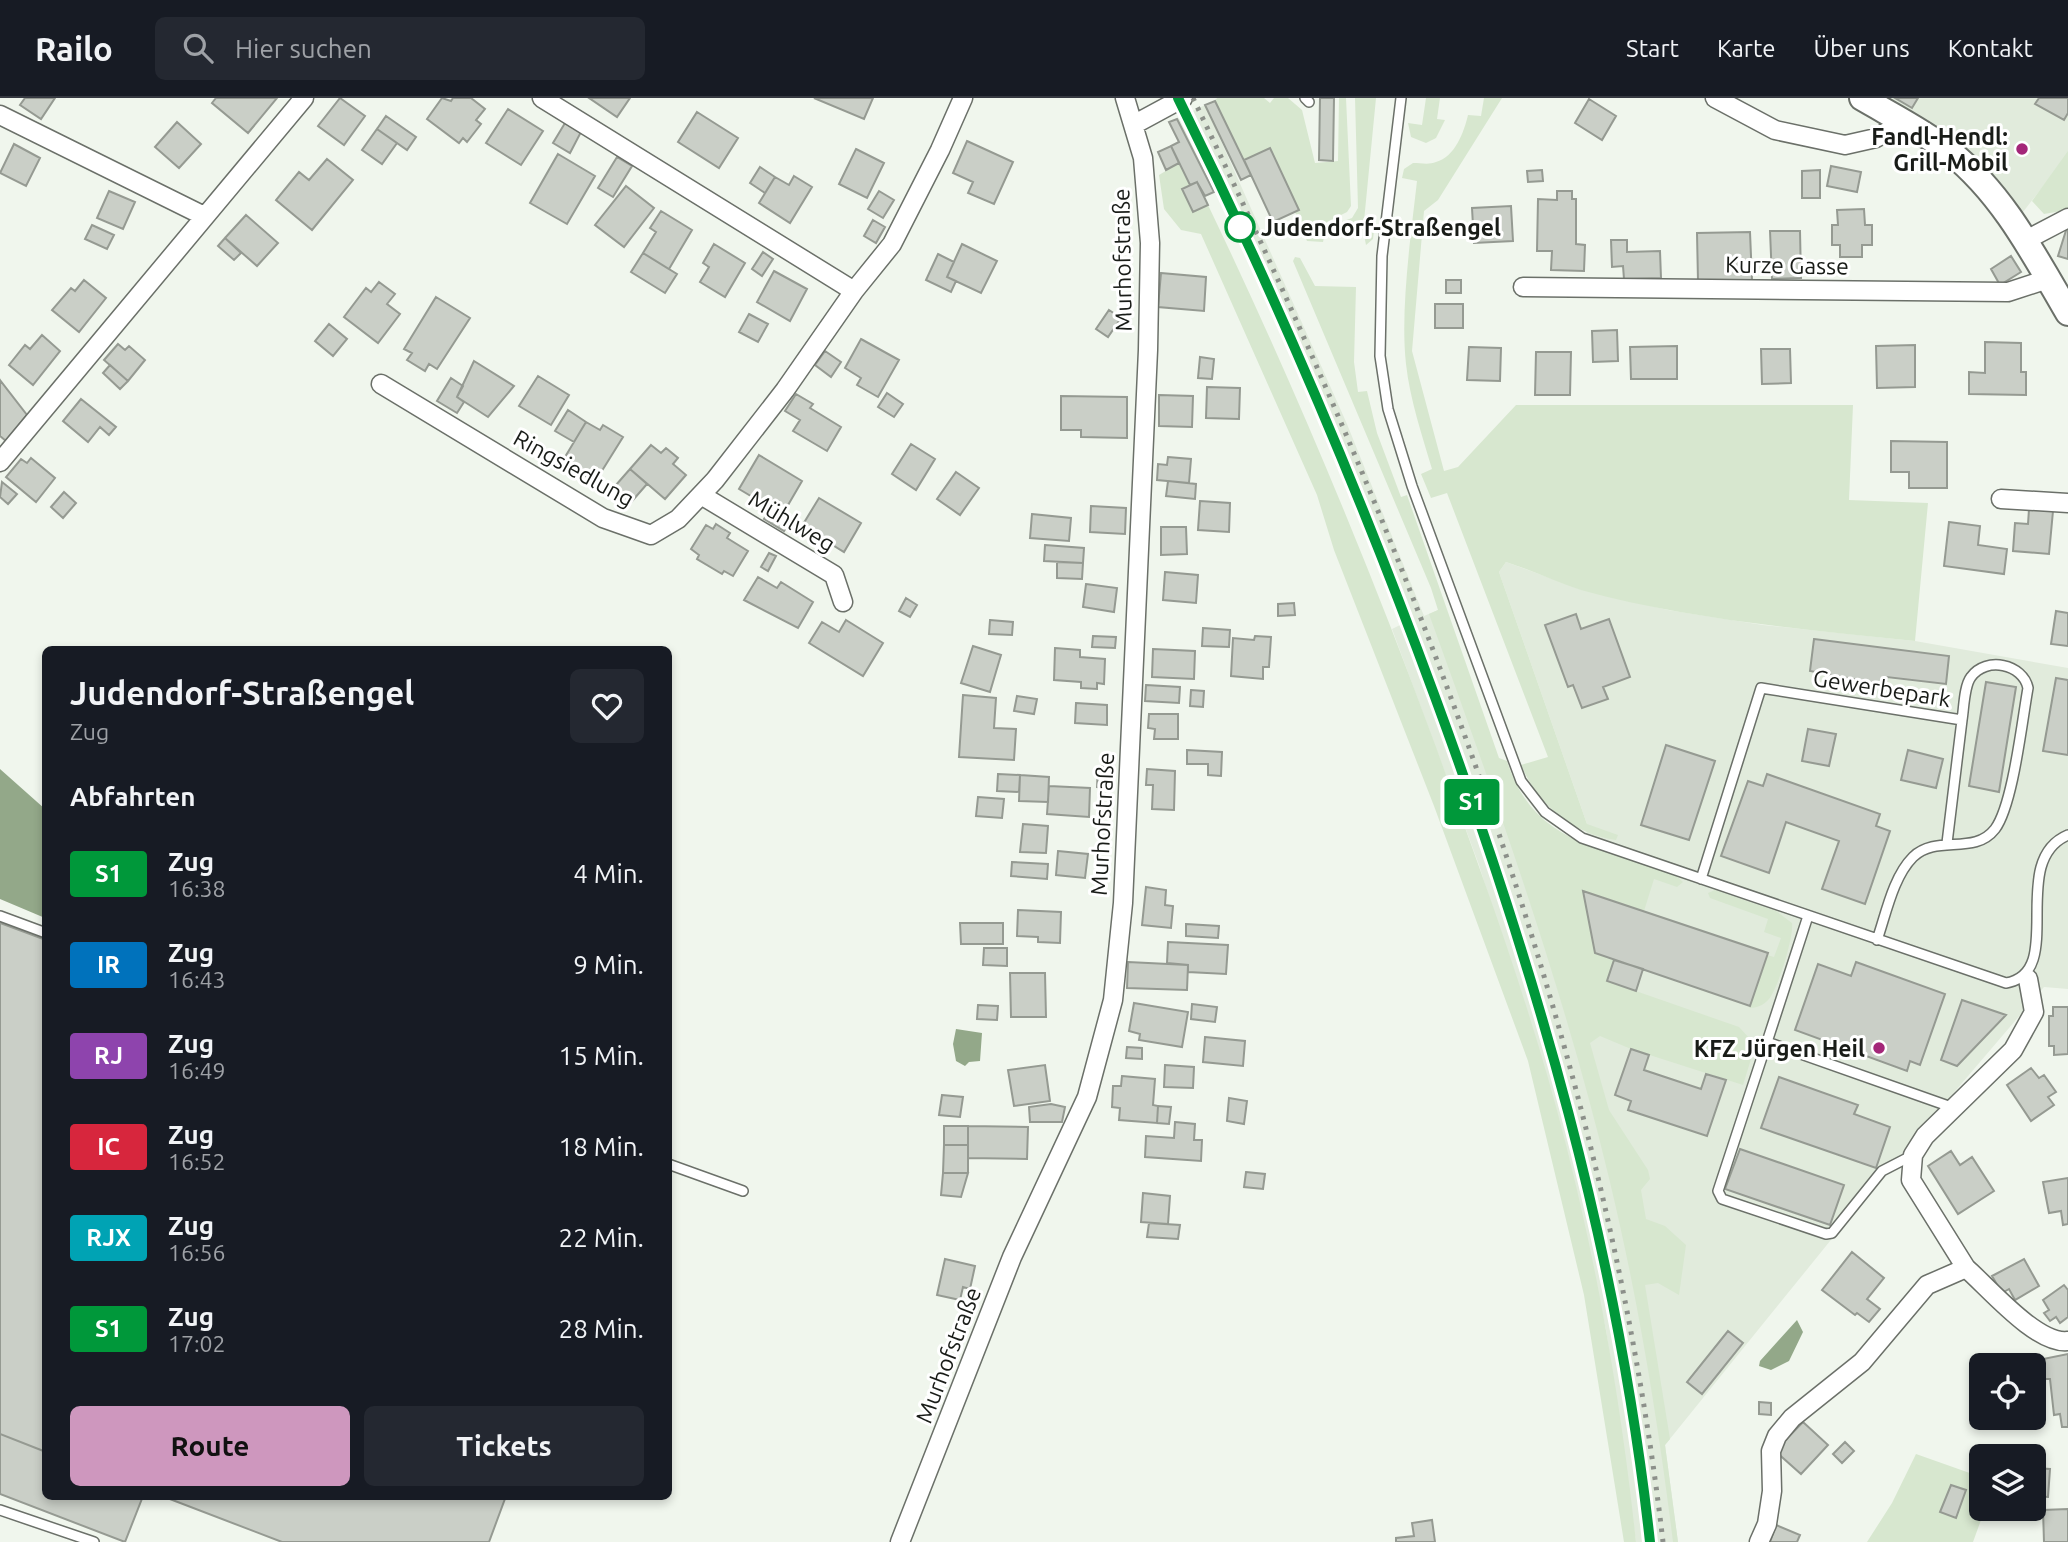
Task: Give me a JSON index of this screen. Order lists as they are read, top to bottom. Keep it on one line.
{"streets":{"street":["Murhofstraße","Kurze Gasse","Ringsiedlung","Mühlweg"],"lane":["Gewerbepark"]},"crossings":[["Ringsiedlung","Mühlweg"]],"places":["Fandl-Hendl: Grill-Mobil","Judendorf-Straßengel","KFZ Jürgen Heil"],"page":{"header":"Railo","search":"Hier suchen","nav":["Start","Karte","Über uns","Kontakt"],"on_map":"S1","heading":[["Judendorf-Straßengel","Zug"],"Abfahrten"],"list":[{"mark":"S1","name":"Zug","note":"16:38","value":"4 Min."},{"mark":"IR","name":"Zug","note":"16:43","value":"9 Min."},{"mark":"RJ","name":"Zug","note":"16:49","value":"15 Min."},{"mark":"IC","name":"Zug","note":"16:52","value":"18 Min."},{"mark":"RJX","name":"Zug","note":"16:56","value":"22 Min."},{"mark":"S1","name":"Zug","note":"17:02","value":"28 Min."}],"buttons":["Route","Tickets"]}}
